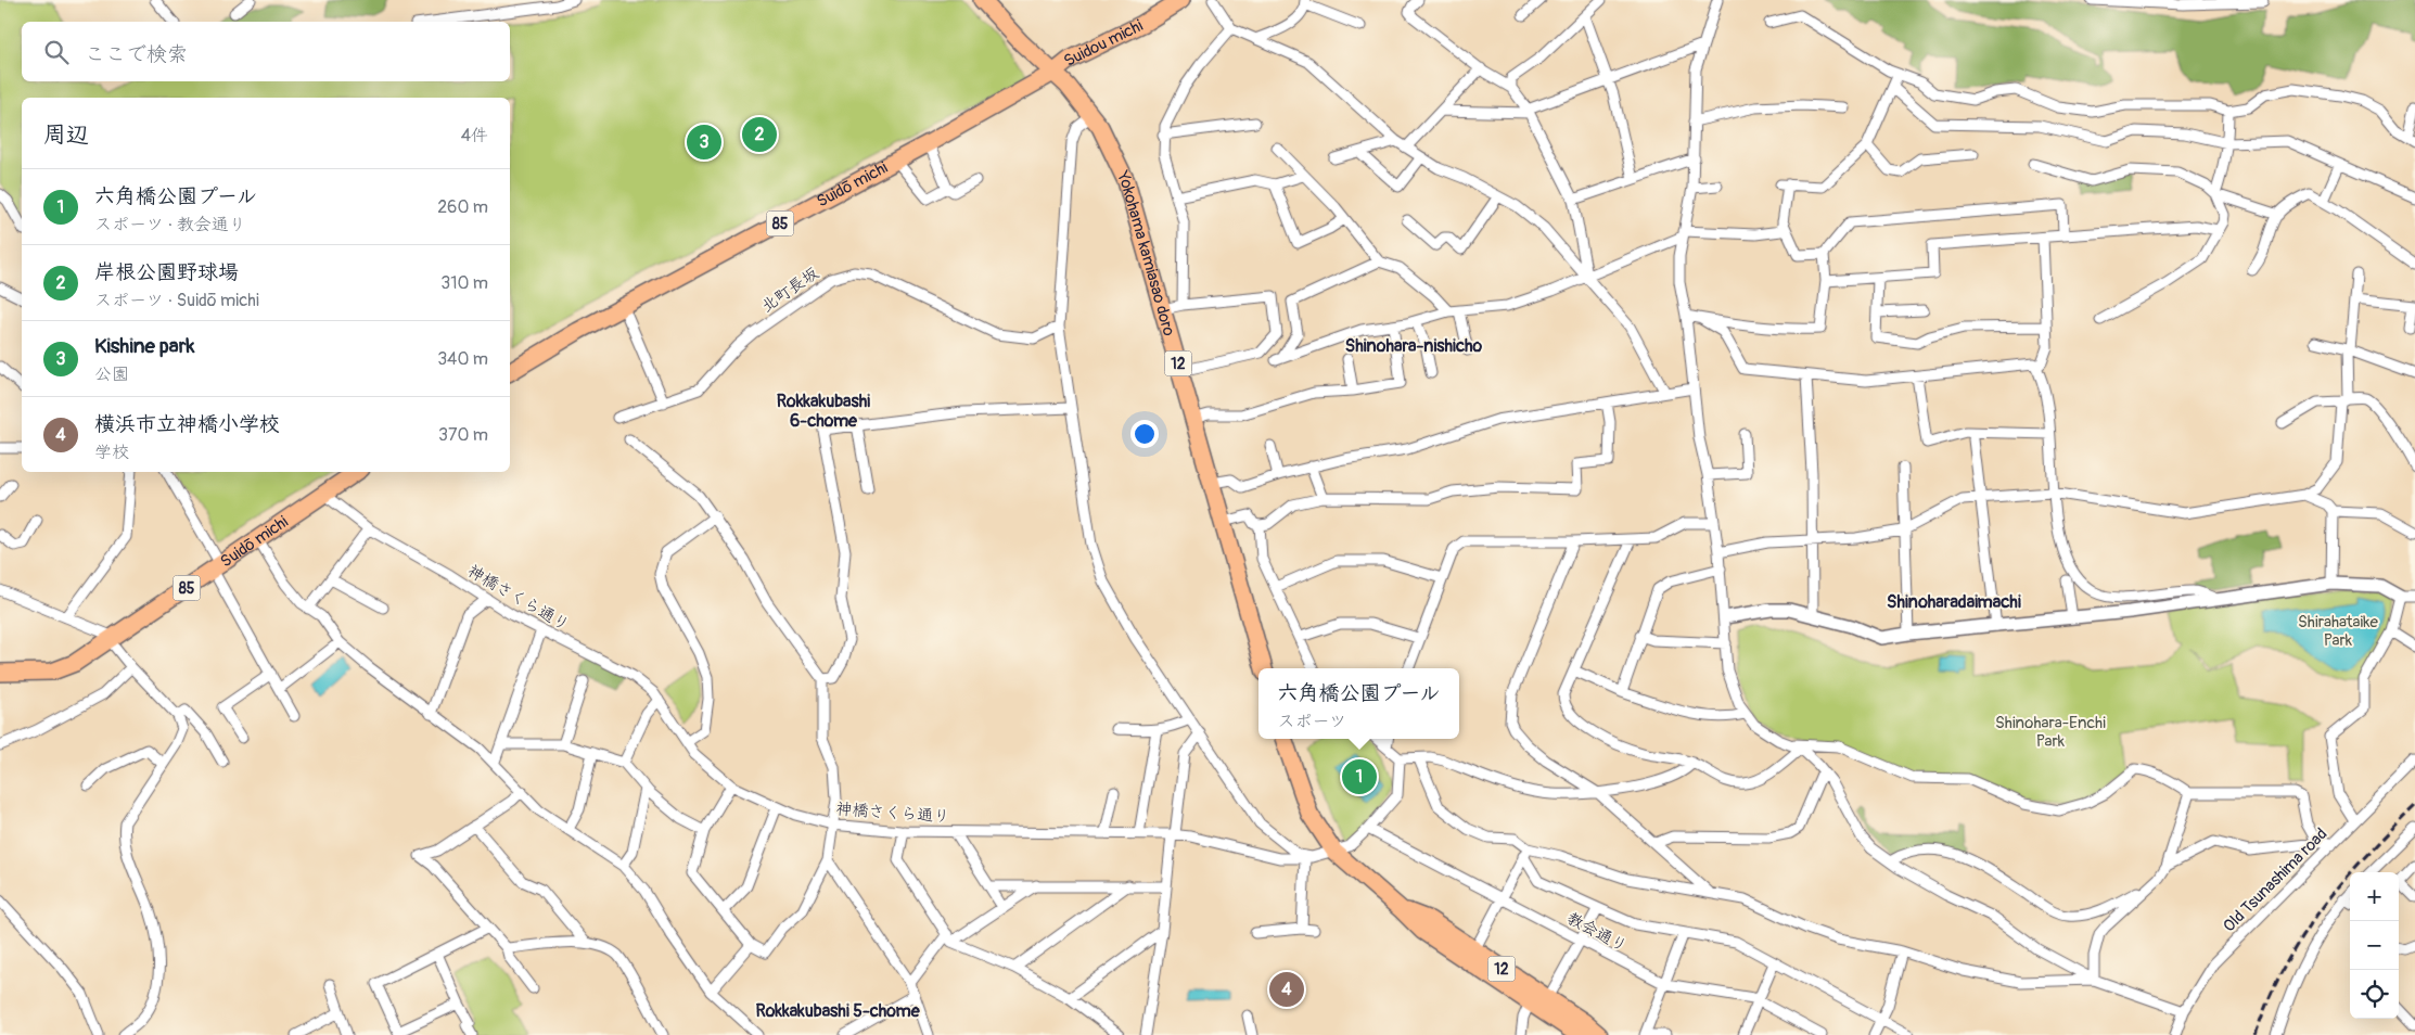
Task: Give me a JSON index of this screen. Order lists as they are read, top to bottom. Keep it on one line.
{"streets":{"main road":["Suidou michi","Suidō michi","85","Yokohama kamiasao doro","12"],"street":["北町長坂","神橋さくら通り","Old Tsunashima road","教会通り"]},"crossings":[["Suidou michi","Suidō michi"],["Suidou michi","Yokohama kamiasao doro"],["Suidou michi","12"],["Suidō michi","Yokohama kamiasao doro"],["Suidō michi","12"],["Suidō michi","神橋さくら通り"],["Yokohama kamiasao doro","12"],["12","神橋さくら通り"],["神橋さくら通り","教会通り"]],"districts":["Shinohara-nishicho","Rokkakubashi 6-chome","Shinoharadaimachi","Rokkakubashi 5-chome"],"parks":["Shirahataike Park","Shinohara-Enchi Park"],"page":{"search":"ここで検索","heading":["周辺","4件"],"pins":["2","3","1","4"],"list":[{"mark":"1","name":"六角橋公園プール","note":"スポーツ · 教会通り","value":"260 m"},{"mark":"2","name":"岸根公園野球場","note":"スポーツ · Suidō michi","value":"310 m"},{"mark":"3","name":"Kishine park","note":"公園","value":"340 m"},{"mark":"4","name":"横浜市立神橋小学校","note":"学校","value":"370 m"}],"popup":["六角橋公園プール","スポーツ"],"map_buttons":["+","−"]}}
